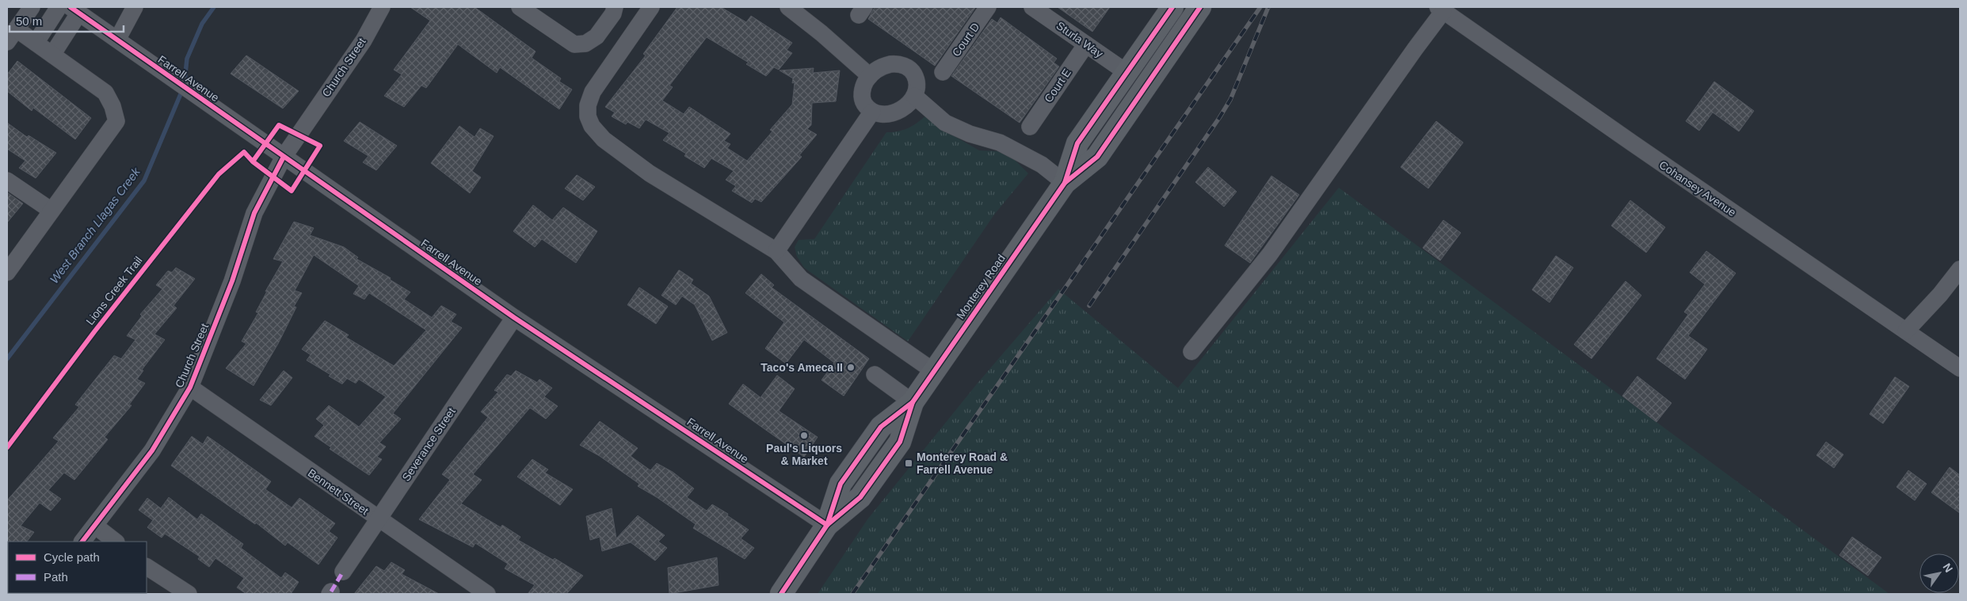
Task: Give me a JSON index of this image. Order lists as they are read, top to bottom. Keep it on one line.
{"streets":{"main road":["Monterey Road"],"street":["Court D","Sturla Way","Church Street","Farrell Avenue","Court E","Cohansey Avenue","Severance Street","Bennett Street"],"cycle path":["Lions Creek Trail"]},"crossings":[["Sturla Way","Court E"],["Sturla Way","Monterey Road"],["Church Street","Farrell Avenue"],["Church Street","Bennett Street"],["Farrell Avenue","Monterey Road"],["Farrell Avenue","Severance Street"],["Severance Street","Bennett Street"]],"water":["West Branch Llagas Creek"],"places":{"other":["Taco's Ameca II","Paul's Liquors & Market"],"transit":["Monterey Road & Farrell Avenue"]},"legend":["Cycle path","Path"],"scale_bar":"50 m","north":"top right"}
